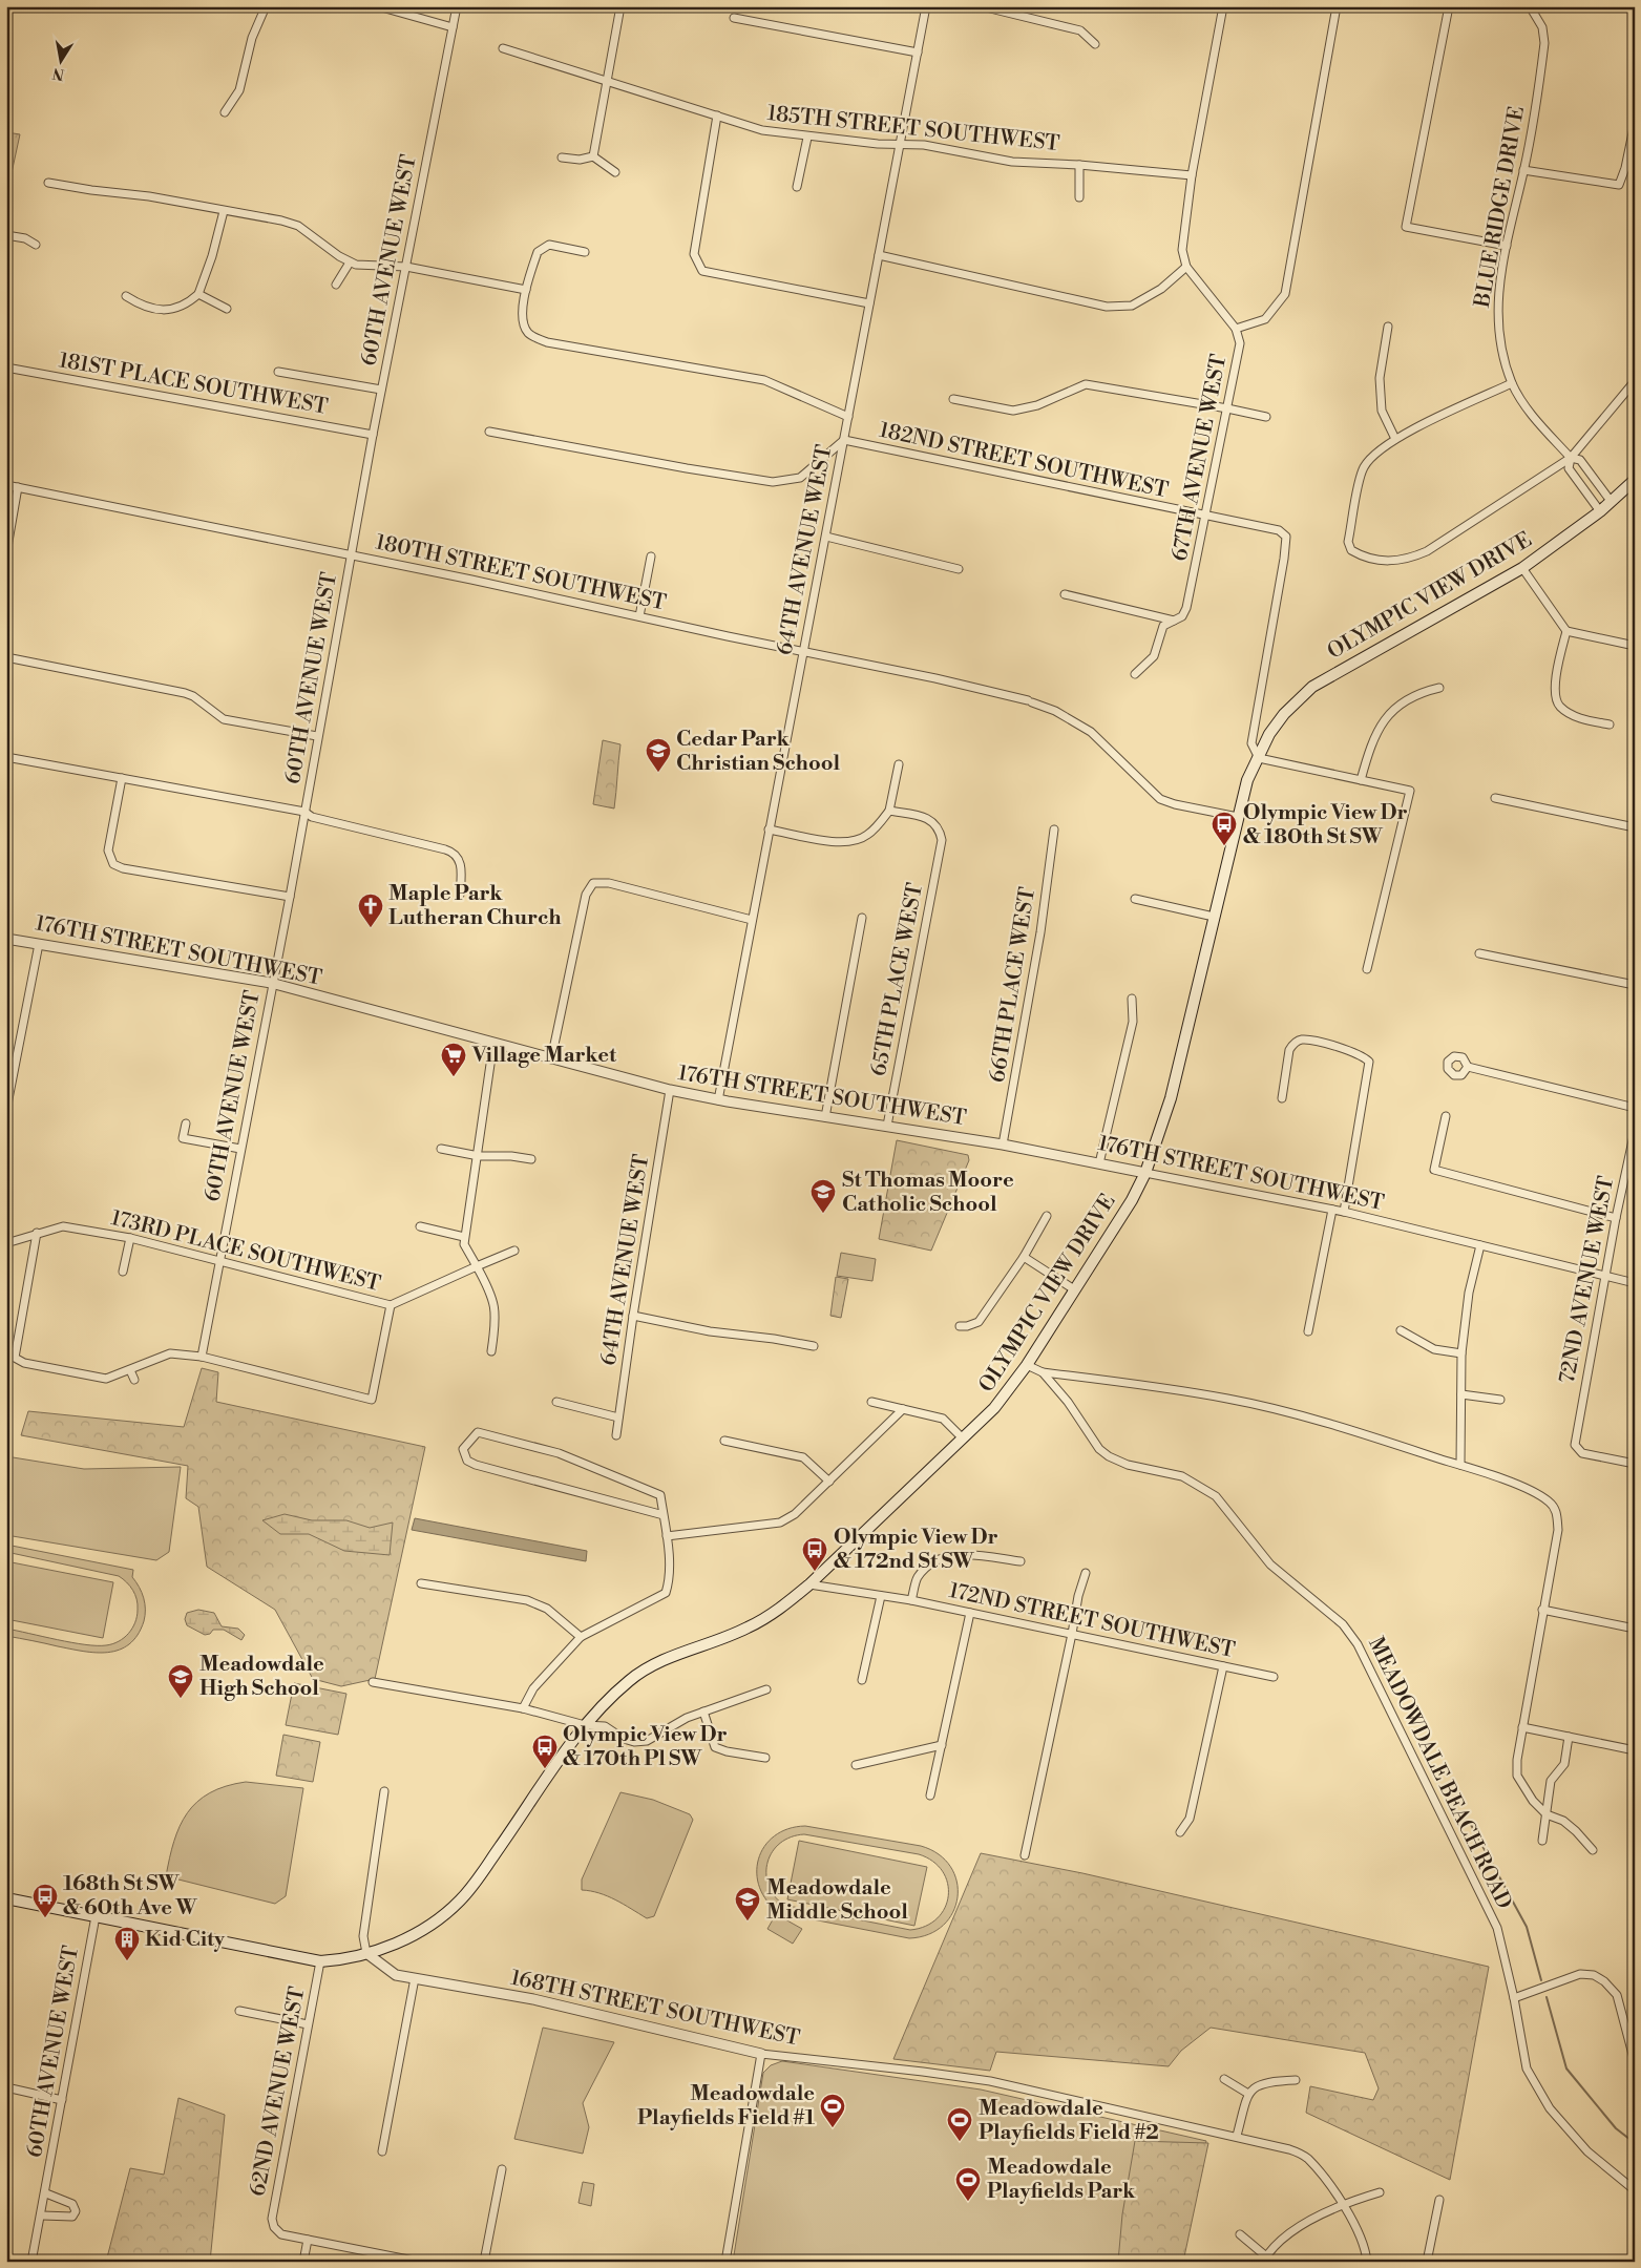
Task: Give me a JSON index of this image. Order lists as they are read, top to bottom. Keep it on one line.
{"streets":{"main road":["OLYMPIC VIEW DRIVE"],"street":["185TH STREET SOUTHWEST","BLUE RIDGE DRIVE","60TH AVENUE WEST","181ST PLACE SOUTHWEST","67TH AVENUE WEST","182ND STREET SOUTHWEST","64TH AVENUE WEST","180TH STREET SOUTHWEST","176TH STREET SOUTHWEST","65TH PLACE WEST","66TH PLACE WEST","173RD PLACE SOUTHWEST","72ND AVENUE WEST","172ND STREET SOUTHWEST","MEADOWDALE BEACH ROAD","168TH STREET SOUTHWEST","62ND AVENUE WEST"]},"crossings":[["185TH STREET SOUTHWEST","64TH AVENUE WEST"],["BLUE RIDGE DRIVE","OLYMPIC VIEW DRIVE"],["60TH AVENUE WEST","181ST PLACE SOUTHWEST"],["60TH AVENUE WEST","180TH STREET SOUTHWEST"],["60TH AVENUE WEST","176TH STREET SOUTHWEST"],["60TH AVENUE WEST","173RD PLACE SOUTHWEST"],["67TH AVENUE WEST","182ND STREET SOUTHWEST"],["182ND STREET SOUTHWEST","64TH AVENUE WEST"],["182ND STREET SOUTHWEST","OLYMPIC VIEW DRIVE"],["64TH AVENUE WEST","180TH STREET SOUTHWEST"],["64TH AVENUE WEST","176TH STREET SOUTHWEST"],["180TH STREET SOUTHWEST","OLYMPIC VIEW DRIVE"],["OLYMPIC VIEW DRIVE","176TH STREET SOUTHWEST"],["OLYMPIC VIEW DRIVE","172ND STREET SOUTHWEST"],["OLYMPIC VIEW DRIVE","MEADOWDALE BEACH ROAD"],["OLYMPIC VIEW DRIVE","168TH STREET SOUTHWEST"],["176TH STREET SOUTHWEST","65TH PLACE WEST"],["176TH STREET SOUTHWEST","66TH PLACE WEST"],["176TH STREET SOUTHWEST","72ND AVENUE WEST"]],"places":{"school or university":["Cedar Park Christian School","St Thomas Moore Catholic School","Meadowdale High School","Meadowdale Middle School"],"bus stop":["Olympic View Dr & 180th St SW","Olympic View Dr & 172nd St SW","Olympic View Dr & 170th Pl SW","168th St SW & 60th Ave W"],"church":["Maple Park Lutheran Church"],"supermarket":["Village Market"],"building":["Kid City"],"sports":["Meadowdale Playfields Field #1","Meadowdale Playfields Field #2","Meadowdale Playfields Park"]},"north":"bottom"}
